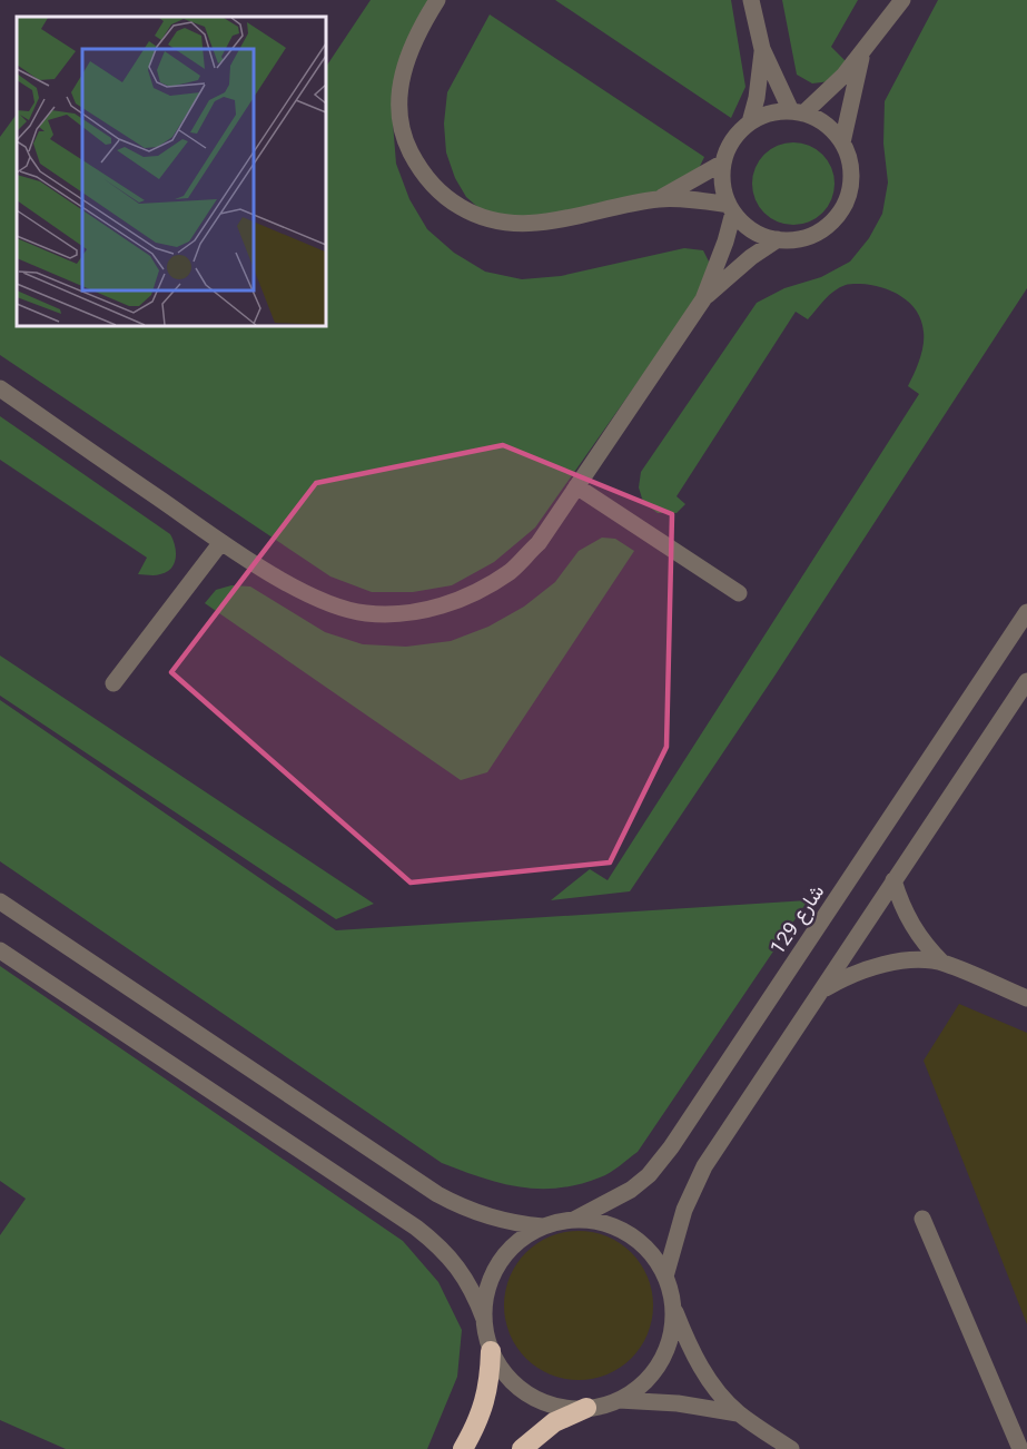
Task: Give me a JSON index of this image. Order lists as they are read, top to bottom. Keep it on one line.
{"streets":{"street":["شارع 129"]}}
